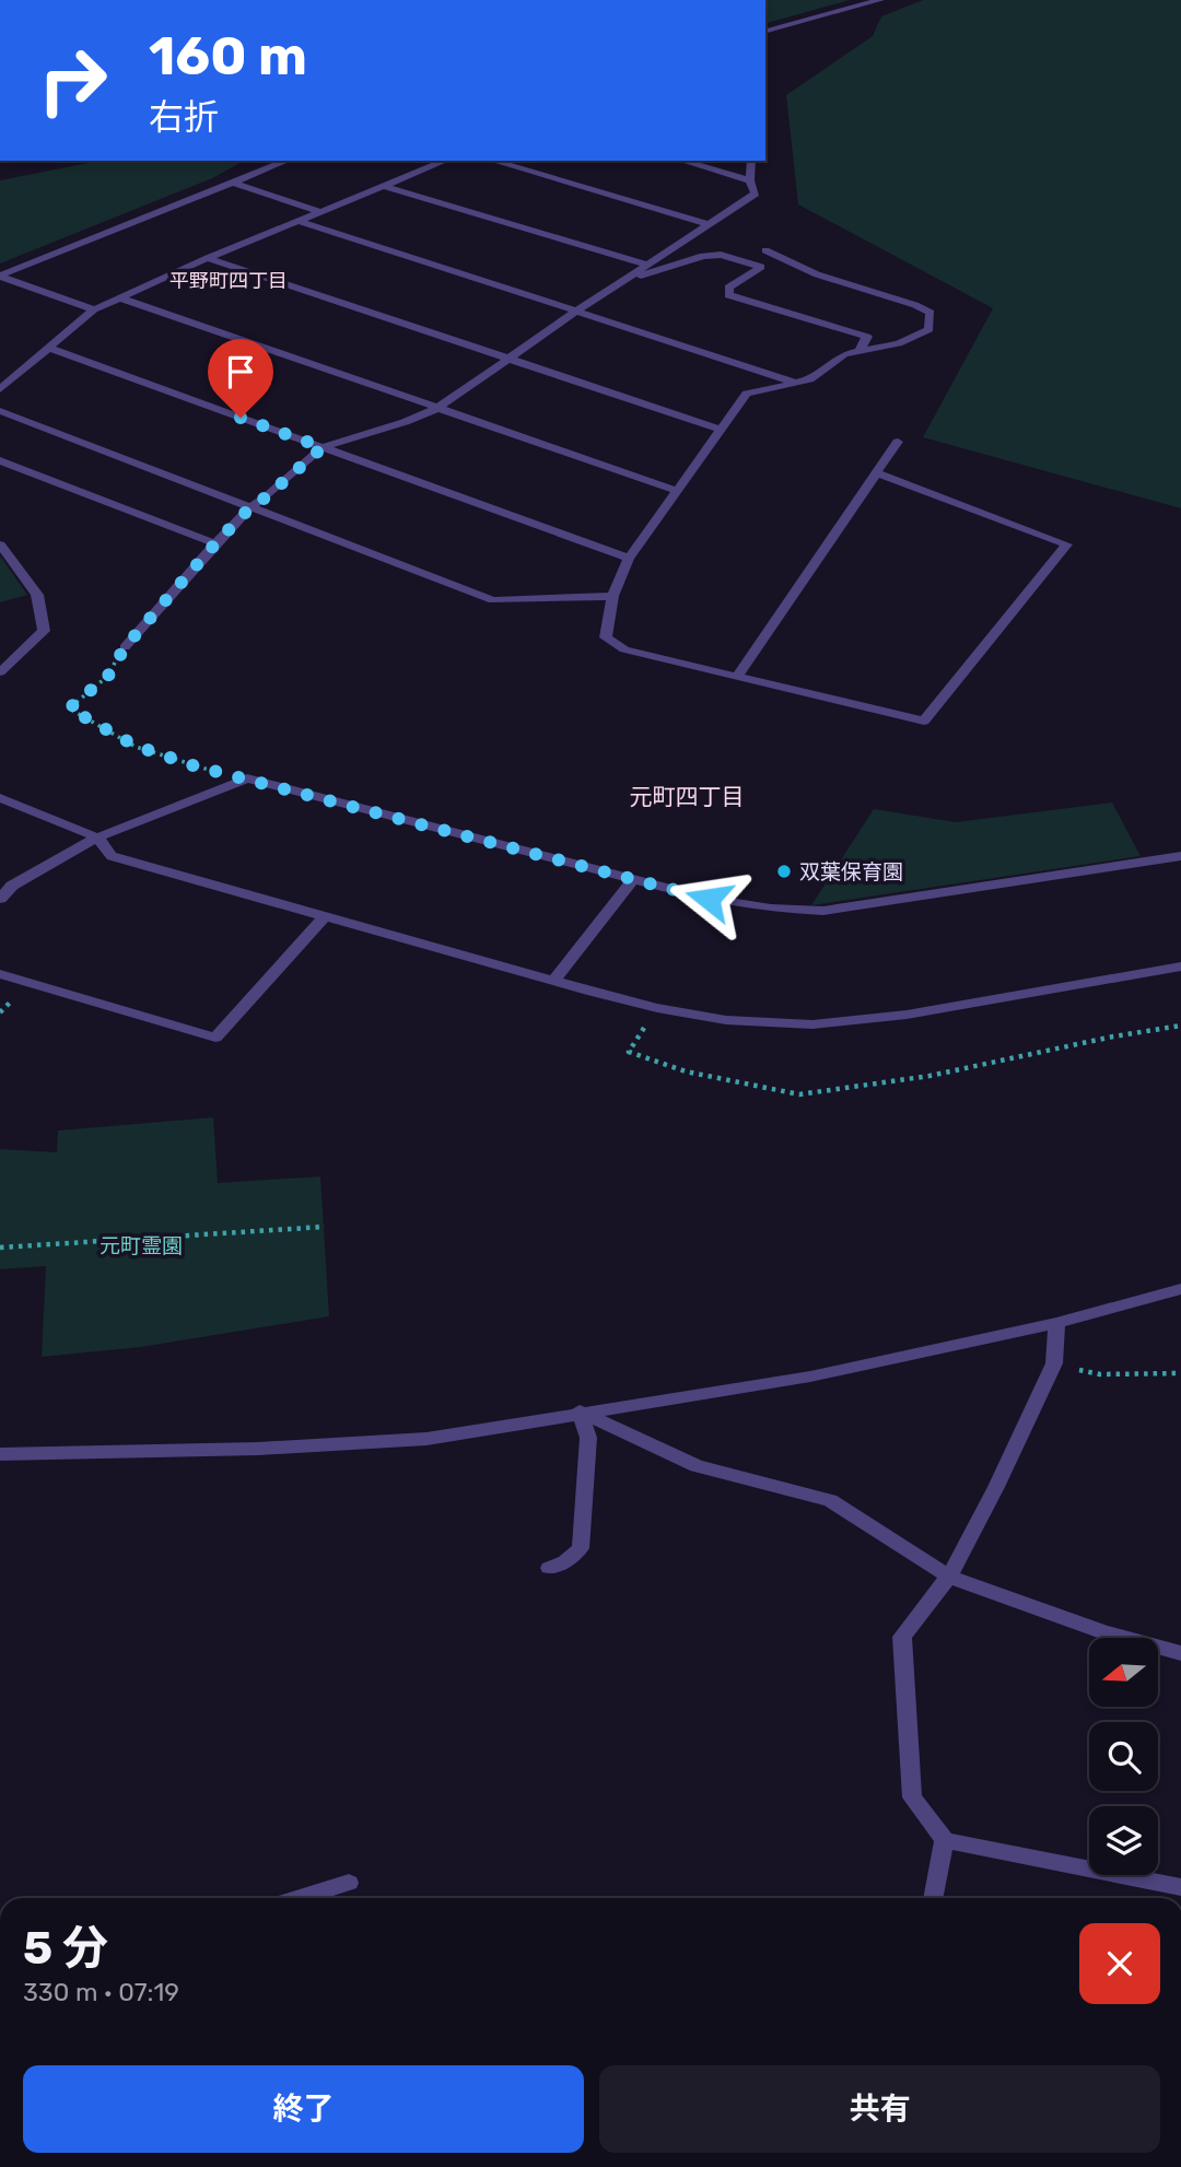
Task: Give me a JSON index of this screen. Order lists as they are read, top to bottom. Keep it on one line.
{"districts":["平野町四丁目","元町四丁目"],"parks":["元町霊園"],"places":["双葉保育園"],"north":"left","page":{"turn":["160 m","右折"],"heading":["5 分","330 m · 07:19"],"buttons":["終了","共有"]}}
